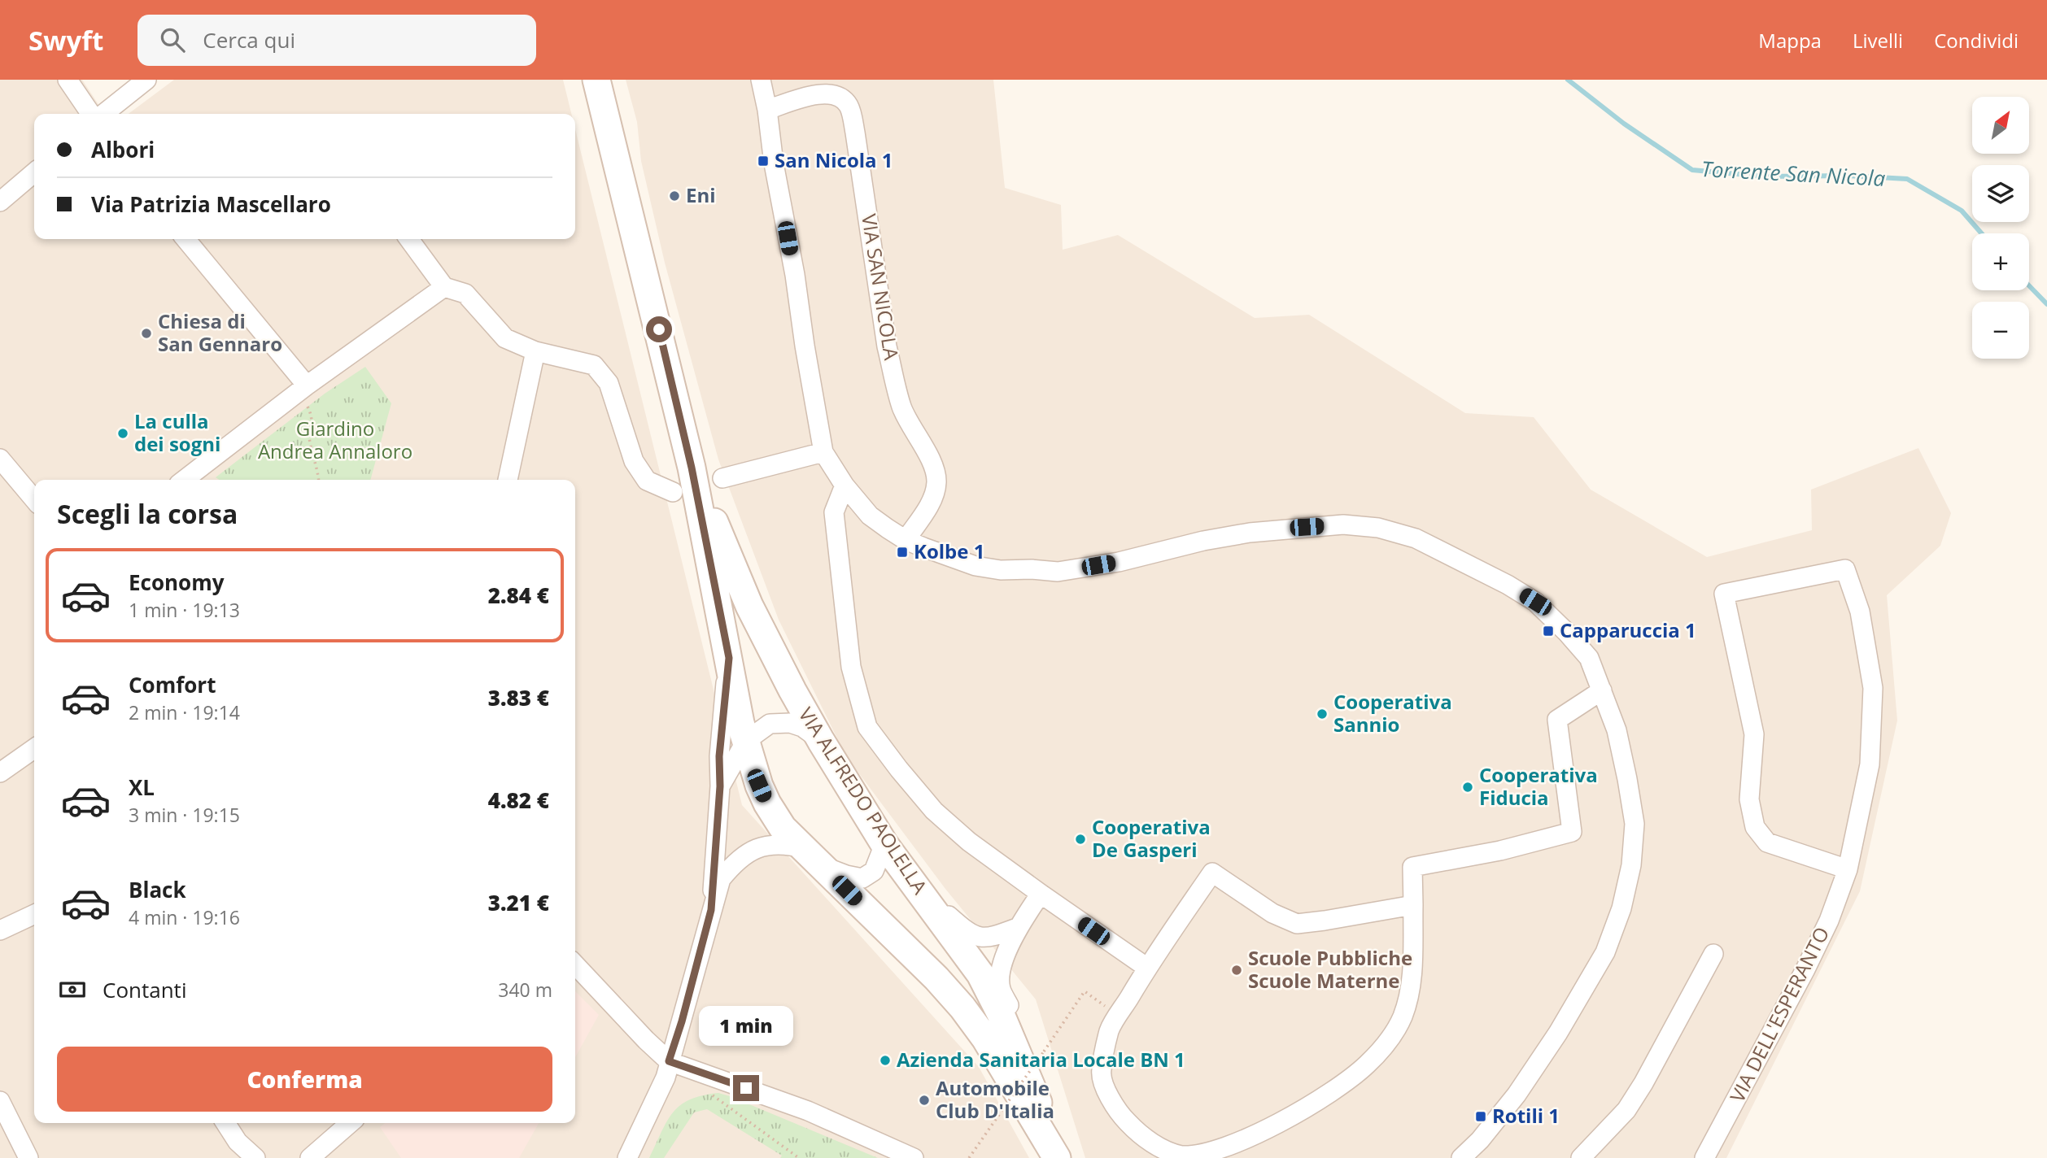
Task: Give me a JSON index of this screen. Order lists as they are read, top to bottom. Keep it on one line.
{"streets":{"main road":["VIA ALFREDO PAOLELLA"],"street":["VIA SAN NICOLA","VIA DELL'ESPERANTO"]},"water":["Torrente San Nicola"],"parks":["Giardino Andrea Annaloro"],"places":{"transit":["San Nicola 1","Kolbe 1","Capparuccia 1","Rotili 1"],"other":["Eni","Chiesa di San Gennaro","La culla dei sogni","Cooperativa Sannio","Cooperativa Fiducia","Cooperativa De Gasperi","Scuole Pubbliche Scuole Materne","Azienda Sanitaria Locale BN 1","Automobile Club D'Italia"]},"north":"top right","page":{"header":"Swyft","search":"Cerca qui","nav":["Mappa","Livelli","Condividi"],"map_buttons":["+","−"],"banner":["Albori","Via Patrizia Mascellaro"],"heading":"Scegli la corsa","list":[{"name":"Economy","note":"1 min · 19:13","value":"2.84 €"},{"name":"Comfort","note":"2 min · 19:14","value":"3.83 €"},{"name":"XL","note":"3 min · 19:15","value":"4.82 €"},{"name":"Black","note":"4 min · 19:16","value":"3.21 €"}],"pay":["Contanti","340 m"],"bubble":"1 min","buttons":"Conferma"}}
